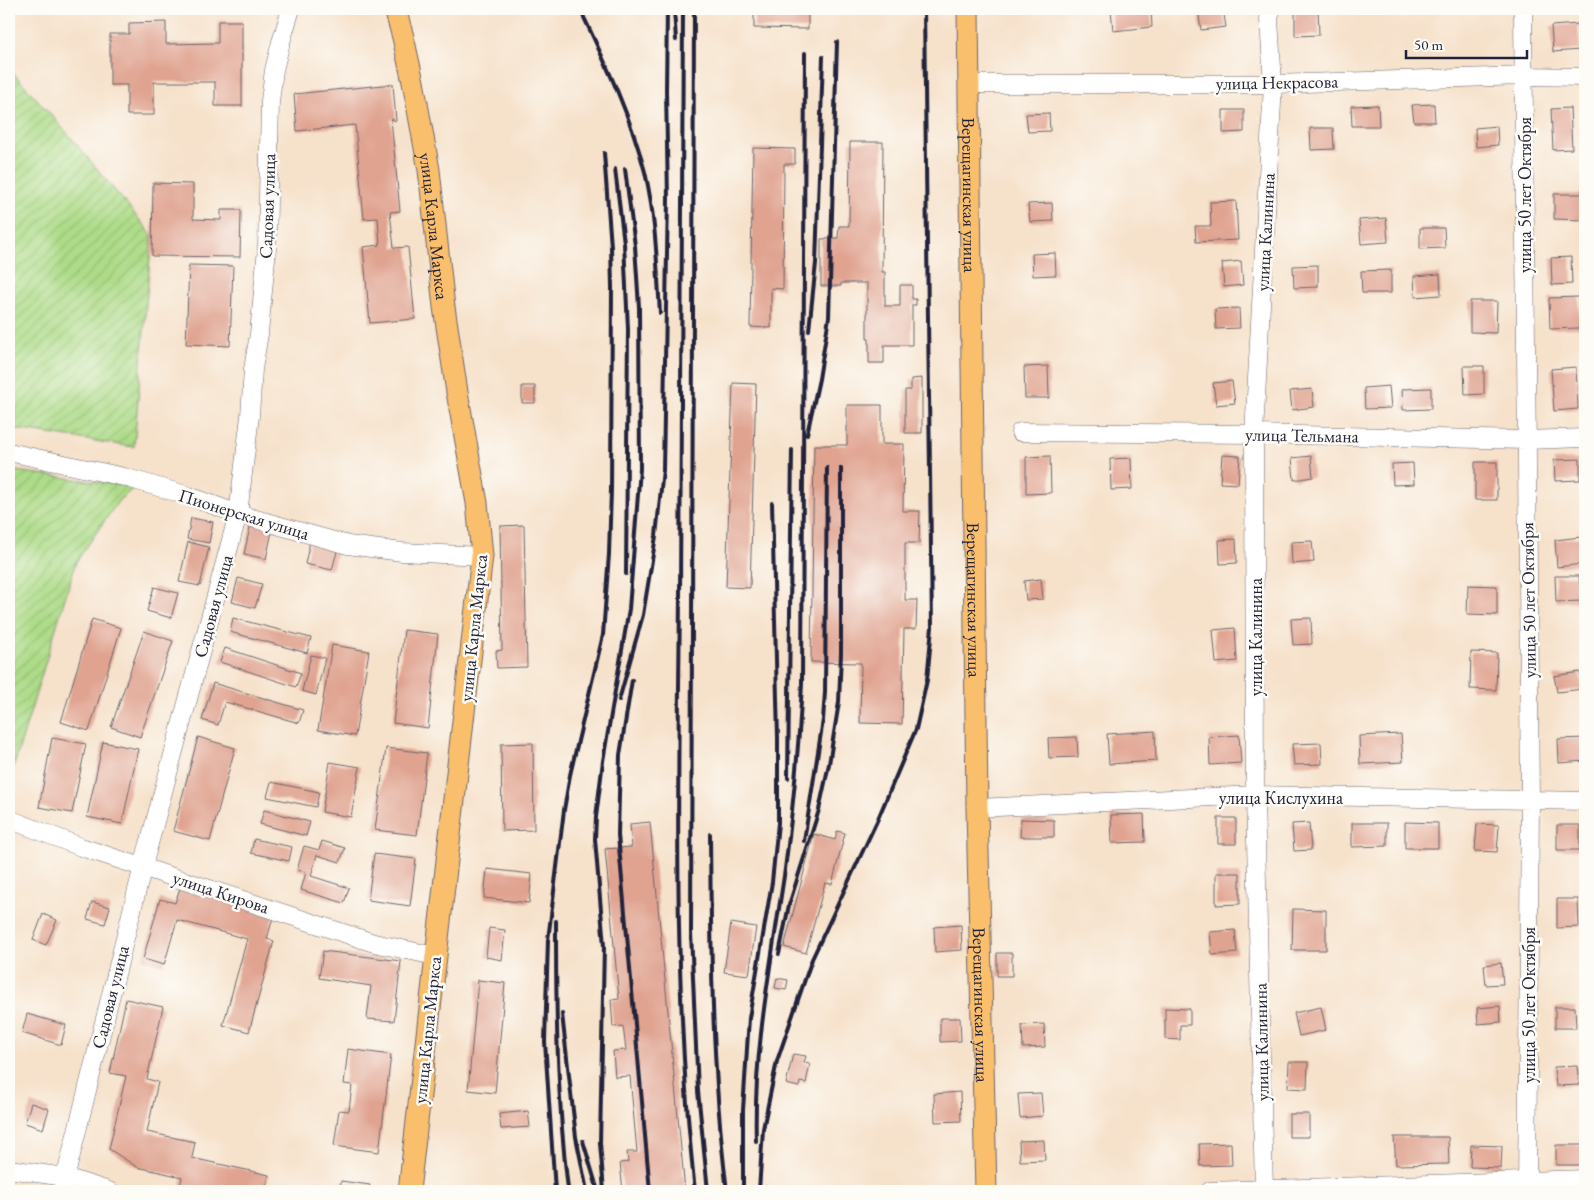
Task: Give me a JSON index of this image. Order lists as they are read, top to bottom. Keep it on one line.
{"streets":{"main road":["Верещагинская улица","улица Карла Маркса"],"street":["улица Некрасова","улица 50 лет Октября","Садовая улица","улица Калинина","улица Тельмана","Пионерская улица","улица Кислухина","улица Кирова"]},"crossings":[["улица Некрасова","Верещагинская улица"],["улица Некрасова","улица 50 лет Октября"],["улица Некрасова","улица Калинина"],["Верещагинская улица","улица Кислухина"],["улица 50 лет Октября","улица Тельмана"],["улица 50 лет Октября","улица Кислухина"],["Садовая улица","Пионерская улица"],["Садовая улица","улица Кирова"],["улица Карла Маркса","Пионерская улица"],["улица Карла Маркса","улица Кирова"],["улица Калинина","улица Тельмана"],["улица Калинина","улица Кислухина"]],"scale_bar":"50 m"}
